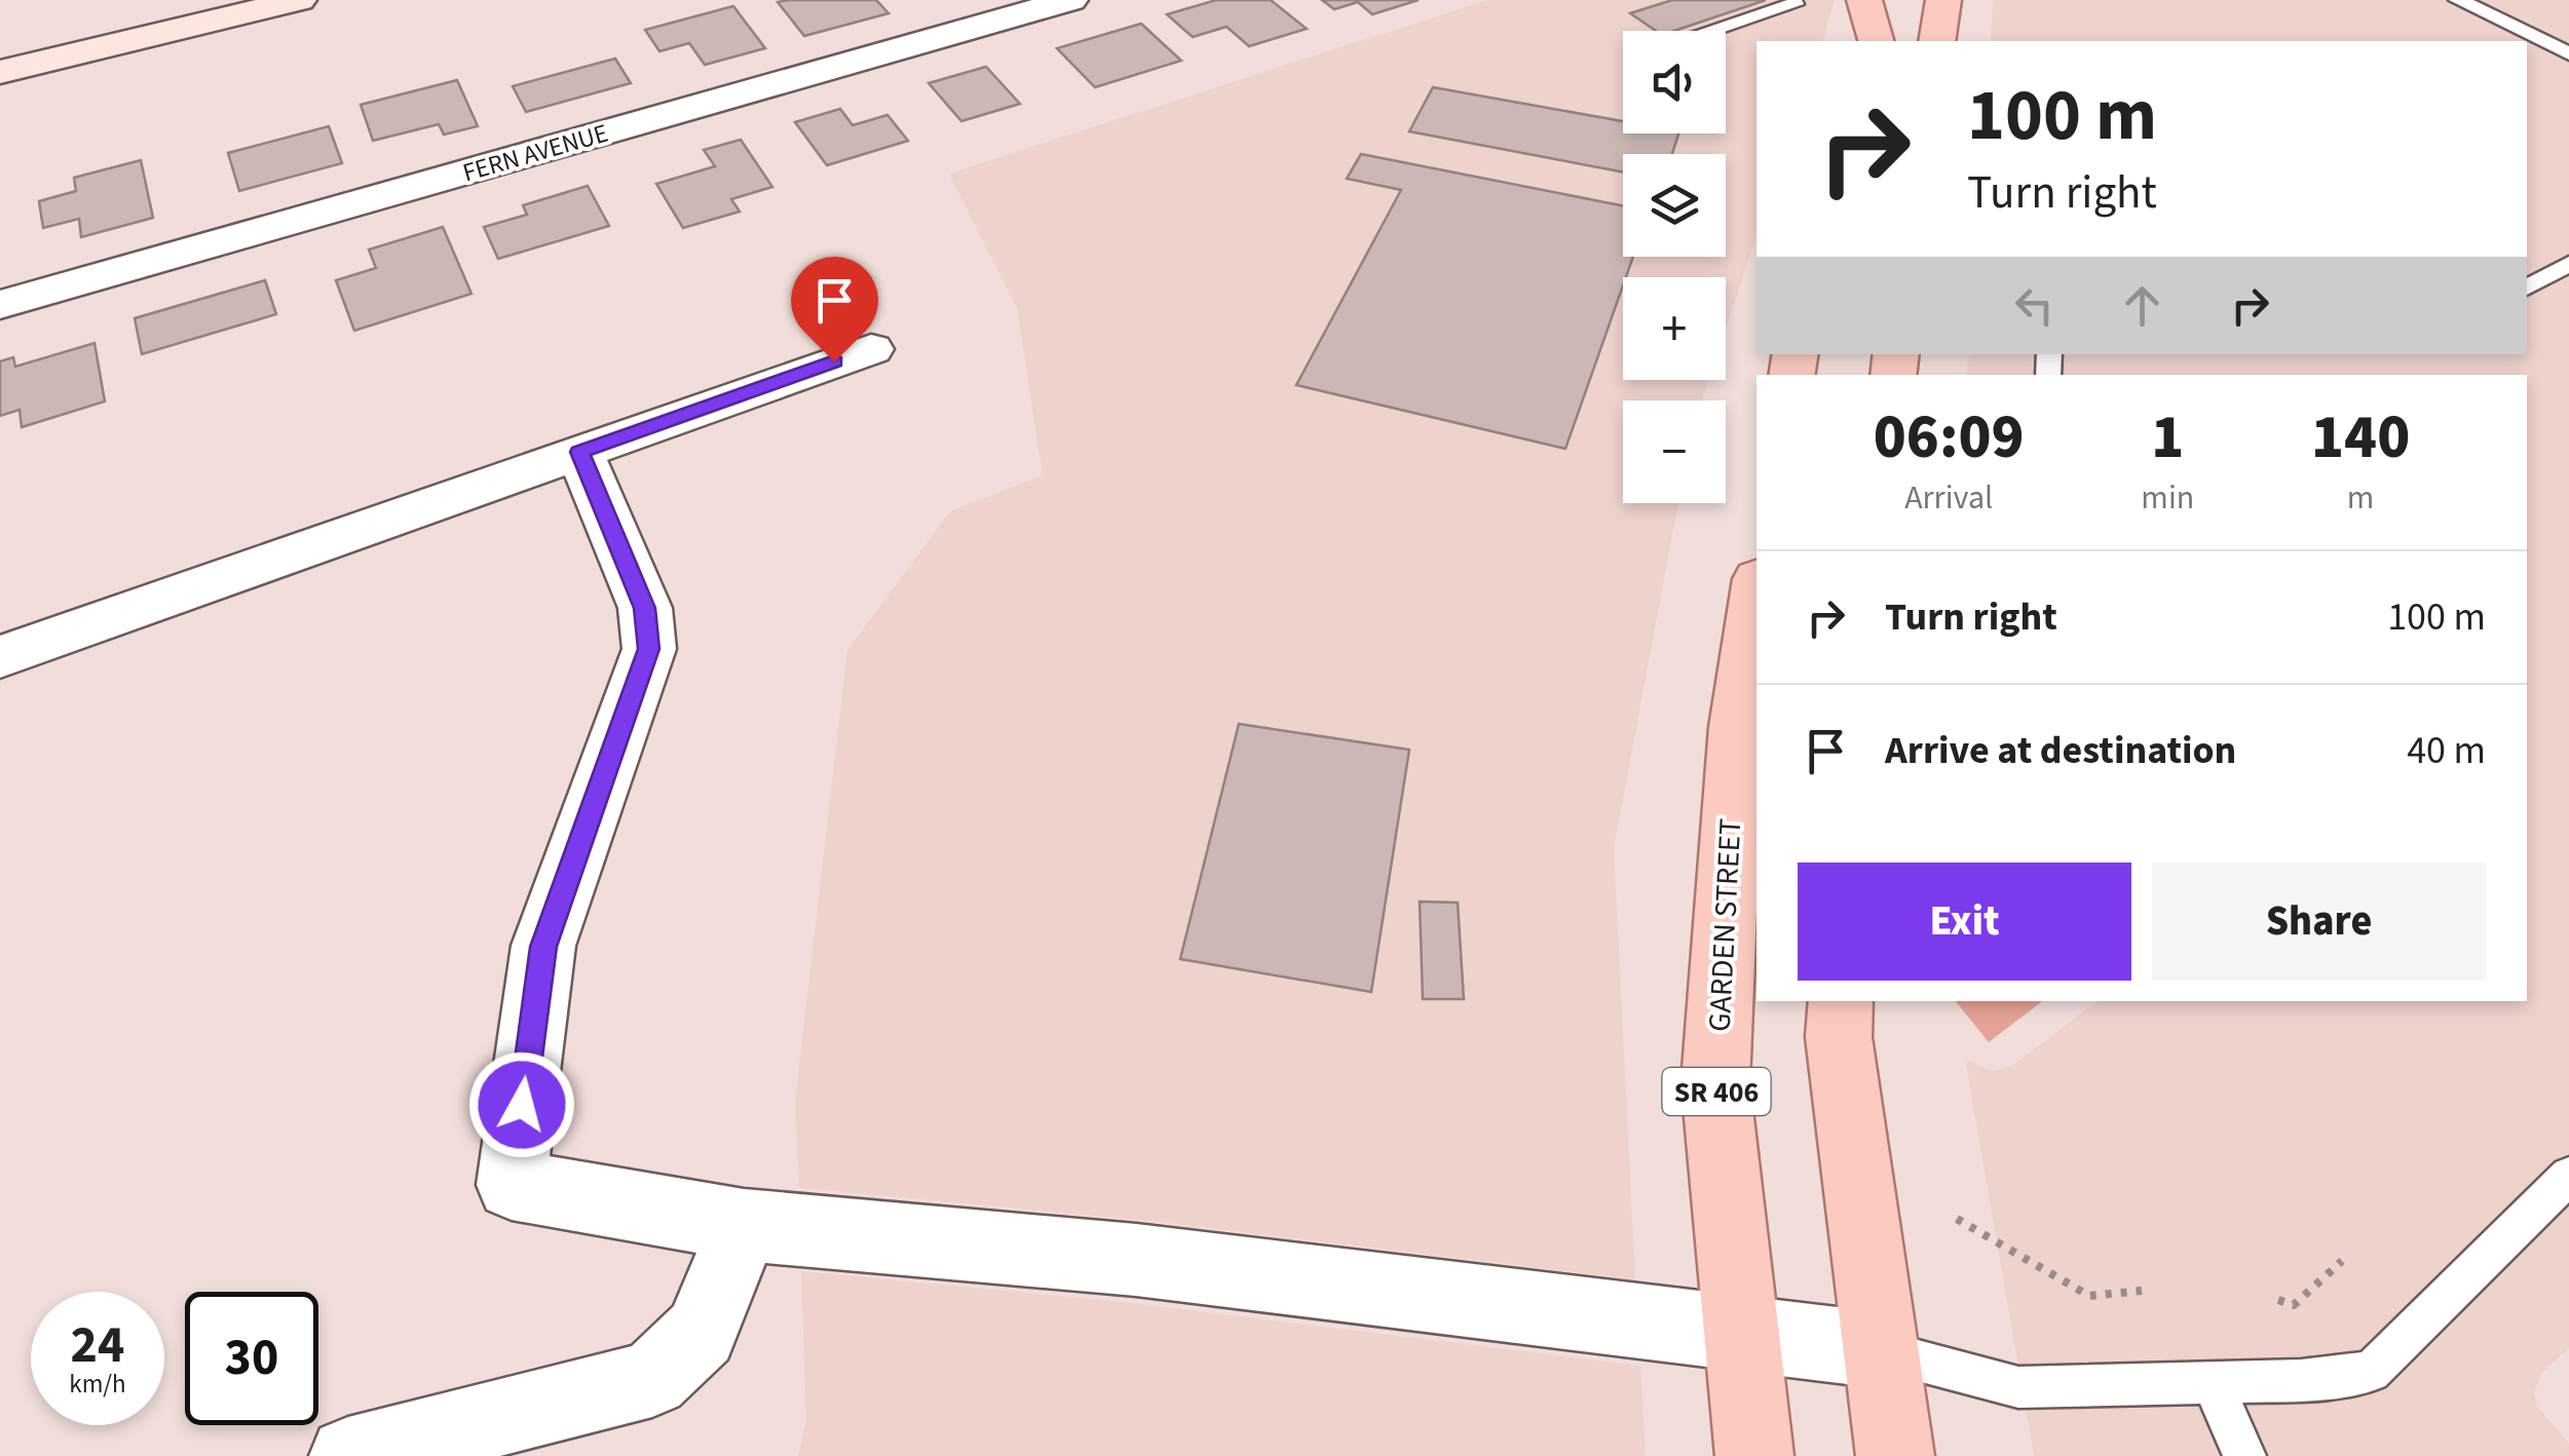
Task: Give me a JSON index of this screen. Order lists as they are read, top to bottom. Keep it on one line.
{"streets":{"main road":["GARDEN STREET","SR 406"],"street":["FERN AVENUE"]},"page":{"map_buttons":["+","−"],"turn":["100 m","Turn right"],"eta":["06:09","Arrival","1","min","140","m"],"list":[{"name":"Turn right","value":"100 m"},{"name":"Arrive at destination","value":"40 m"}],"buttons":["Exit","Share"],"speed":"24 km/h","limit":"30"}}
